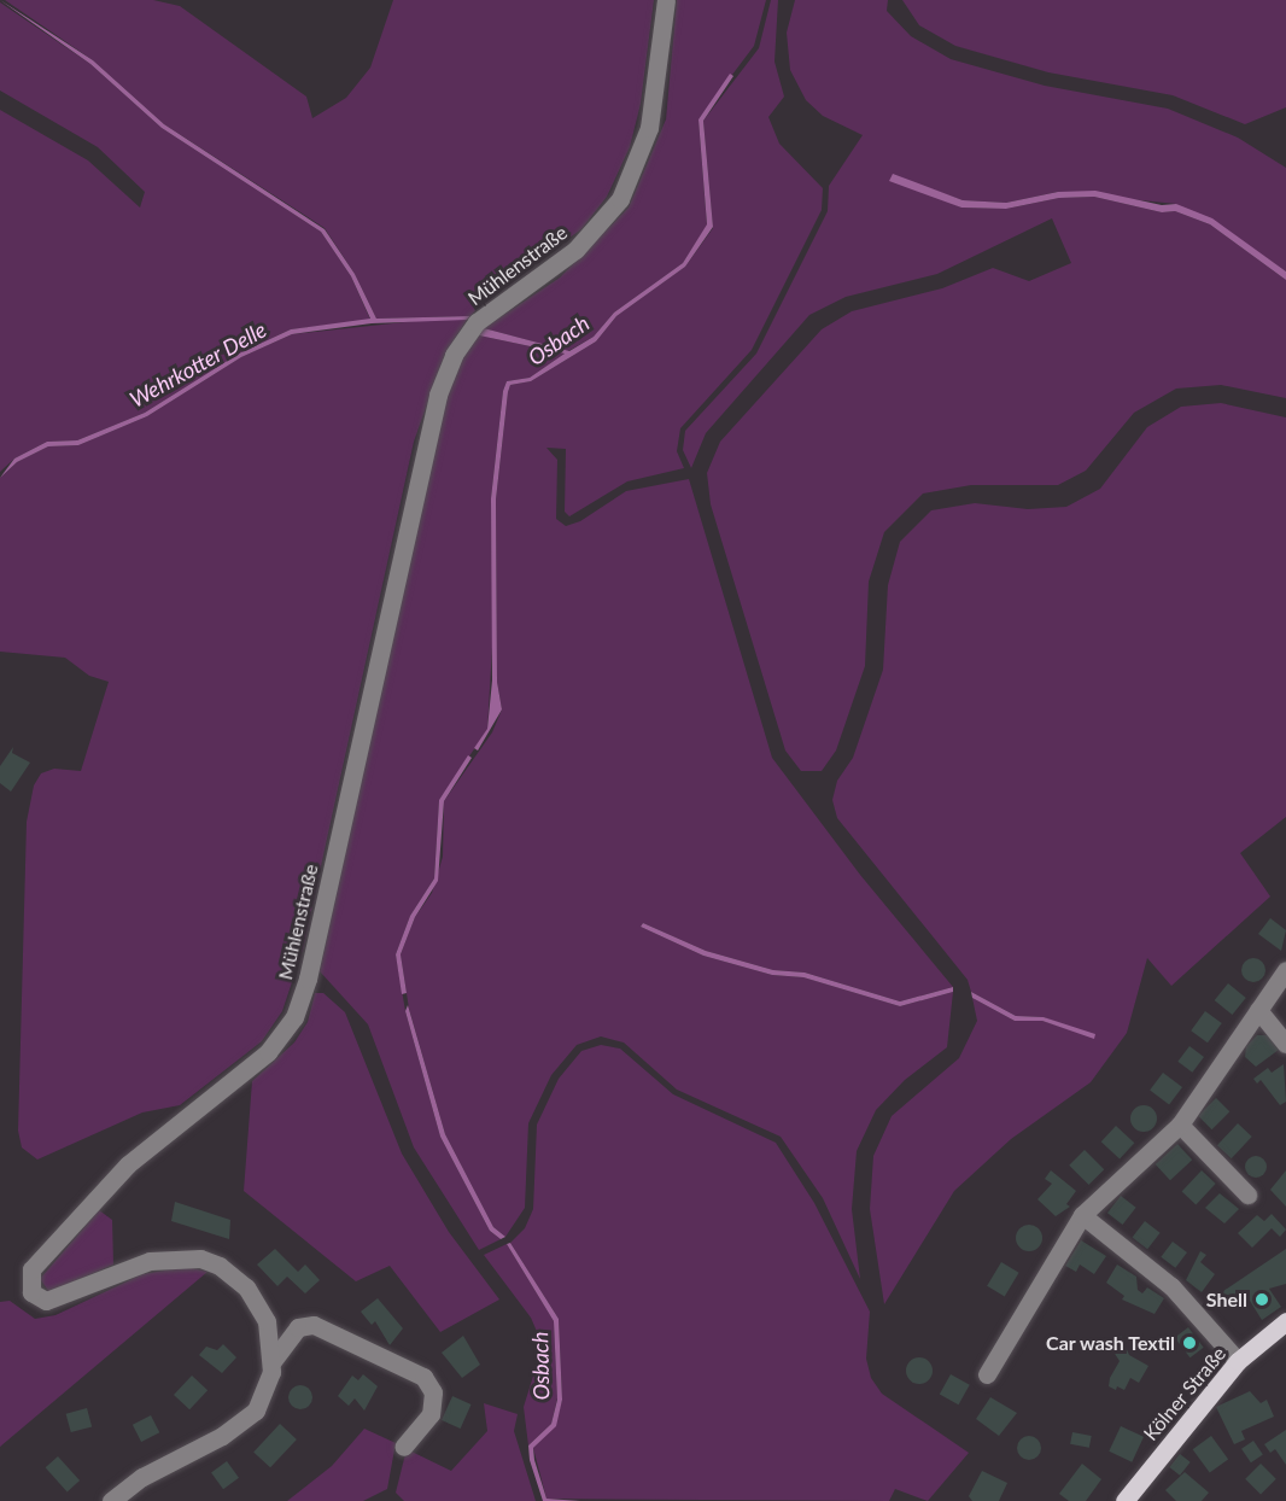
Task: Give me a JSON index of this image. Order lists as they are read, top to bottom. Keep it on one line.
{"streets":{"main road":["Kölner Straße"],"street":["Mühlenstraße"]},"water":["Osbach","Wehrkotter Delle"],"places":["Shell","Car wash Textil"]}
